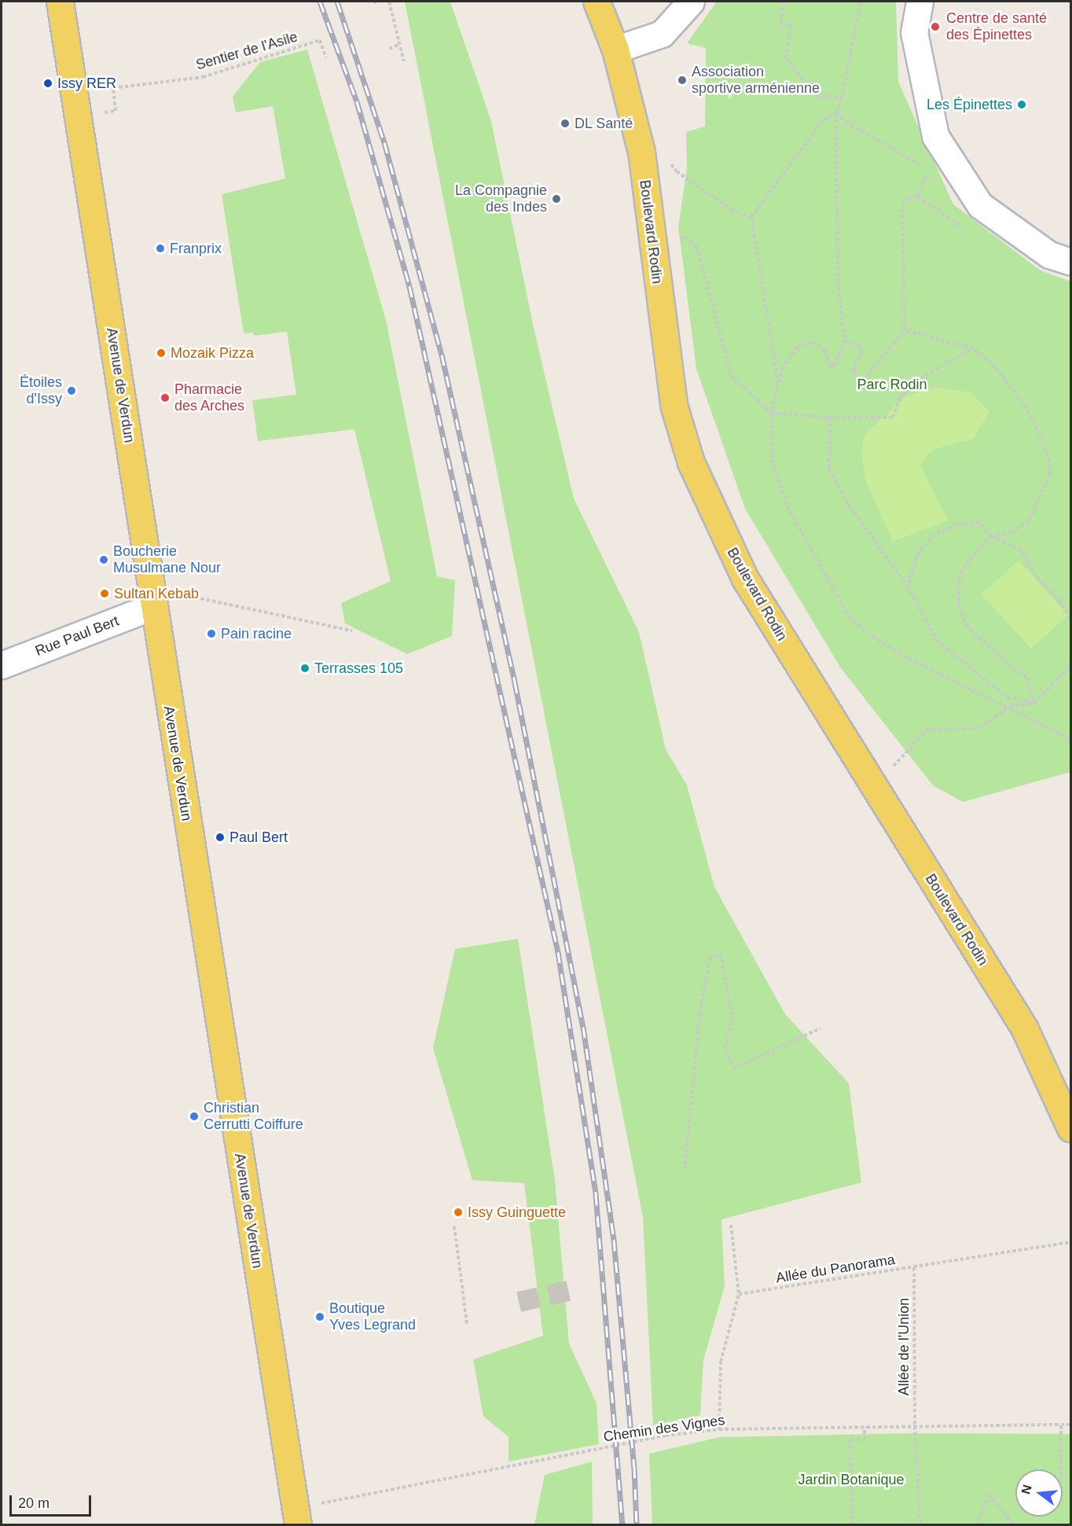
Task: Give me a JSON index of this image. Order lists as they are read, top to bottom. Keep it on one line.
{"streets":{"main road":["Boulevard Rodin","Avenue de Verdun"],"street":["Rue Paul Bert"],"path":["Sentier de l'Asile","Allée du Panorama","Allée de l'Union","Chemin des Vignes"]},"crossings":[["Sentier de l'Asile","Avenue de Verdun"],["Avenue de Verdun","Rue Paul Bert"],["Avenue de Verdun","Chemin des Vignes"],["Allée du Panorama","Allée de l'Union"],["Allée de l'Union","Chemin des Vignes"]],"parks":["Parc Rodin","Jardin Botanique"],"places":["Centre de santé des Épinettes","Association sportive arménienne","Issy RER","Les Épinettes","DL Santé","La Compagnie des Indes","Franprix","Mozaik Pizza","Étoiles d'Issy","Pharmacie des Arches","Boucherie Musulmane Nour","Sultan Kebab","Pain racine","Terrasses 105","Paul Bert","Christian Cerrutti Coiffure","Issy Guinguette","Boutique Yves Legrand"],"scale_bar":"20 m","north":"left"}
